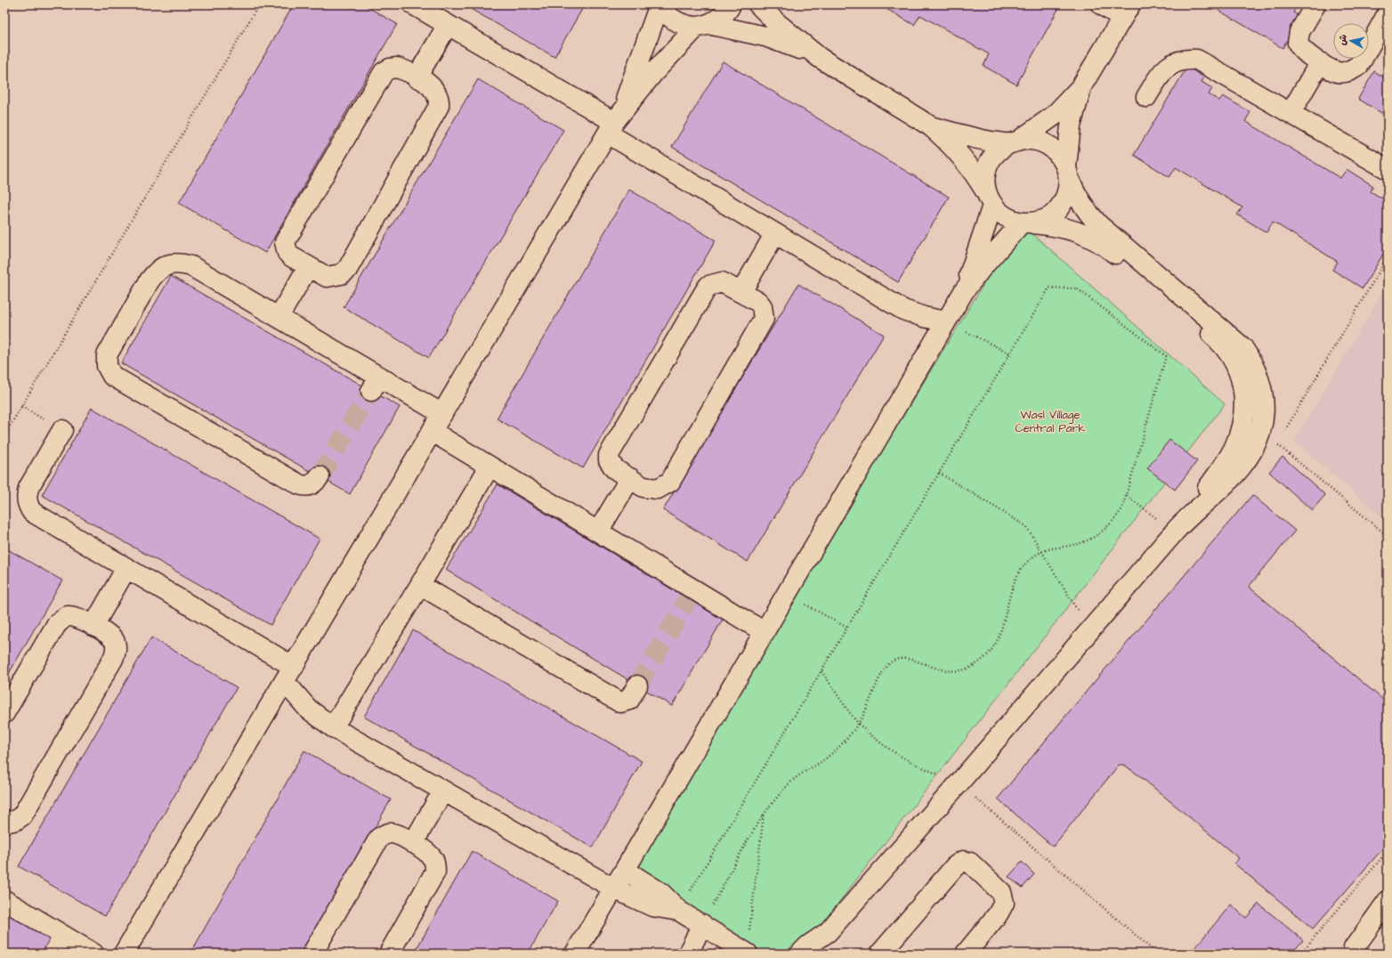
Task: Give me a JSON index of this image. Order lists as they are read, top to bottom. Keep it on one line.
{"parks":["Wasl Village Central Park"],"north":"left"}
